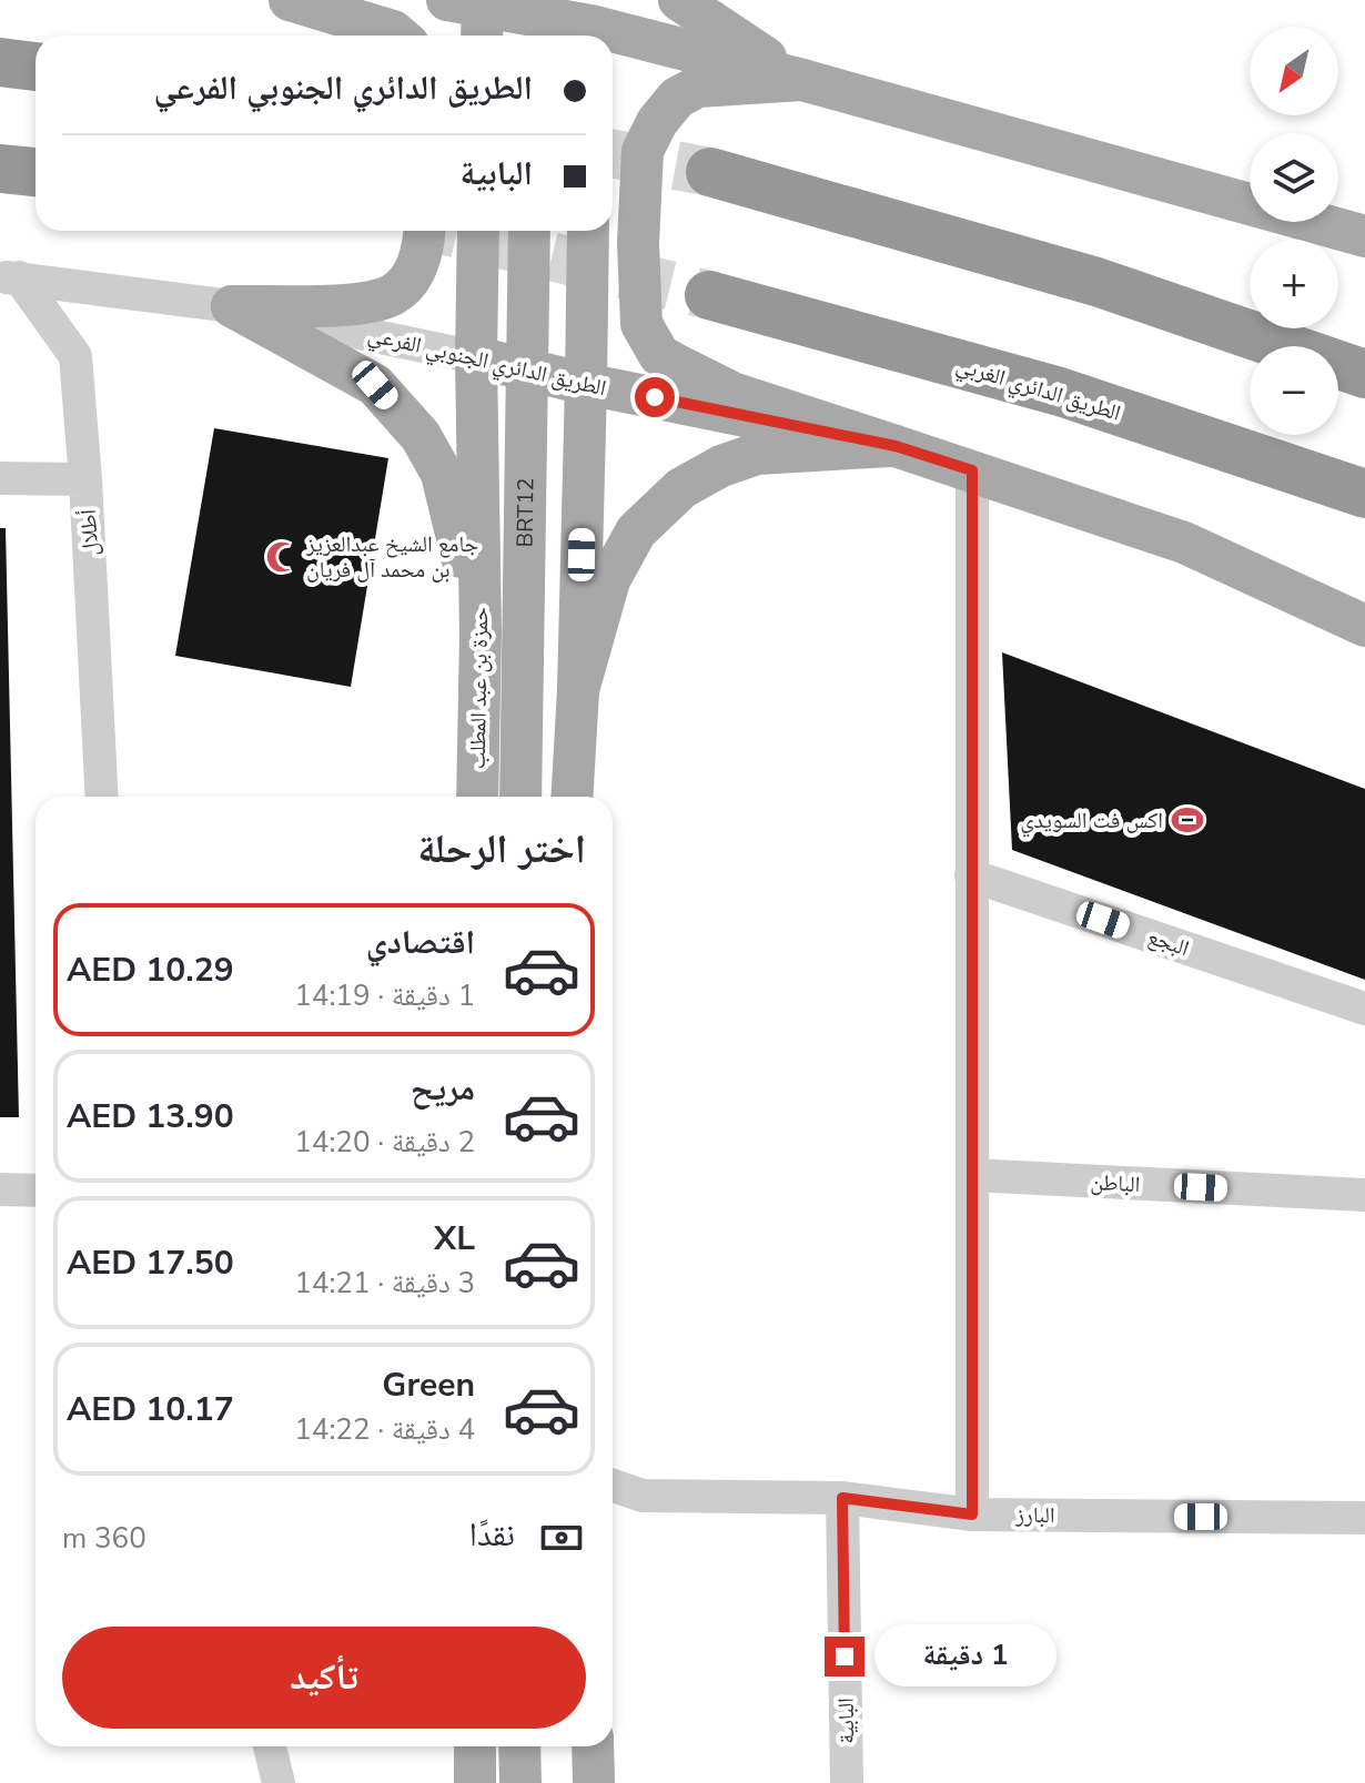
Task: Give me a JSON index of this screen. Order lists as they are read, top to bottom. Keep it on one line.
{"streets":{"highway":["الطريق الدائري الغربي"],"main road":["الطريق الدائري الجنوبي الفرعي","BRT12","حمزة بن عبد المطلب"],"street":["أطلال","البجع","الباطن","البارز","البابية"]},"crossings":[["الطريق الدائري الجنوبي الفرعي","BRT12"],["الطريق الدائري الجنوبي الفرعي","أطلال"],["الطريق الدائري الجنوبي الفرعي","حمزة بن عبد المطلب"],["البارز","البابية"]],"places":{"mosque":["جامع الشيخ عبدالعزيز بن محمد آل فريان"],"sports":["اكس فت السويدي"]},"north":"bottom left","page":{"map_buttons":["+","−"],"banner":["الطريق الدائري الجنوبي الفرعي","البابية"],"heading":"اختر الرحلة","list":[{"name":"اقتصادي","note":"1 دقيقة · 14:19","value":"AED 10.29"},{"name":"مريح","note":"2 دقيقة · 14:20","value":"AED 13.90"},{"name":"XL","note":"3 دقيقة · 14:21","value":"AED 17.50"},{"name":"Green","note":"4 دقيقة · 14:22","value":"AED 10.17"}],"pay":["نقدًا","360 m"],"buttons":"تأكيد","bubble":"1 دقيقة"}}
